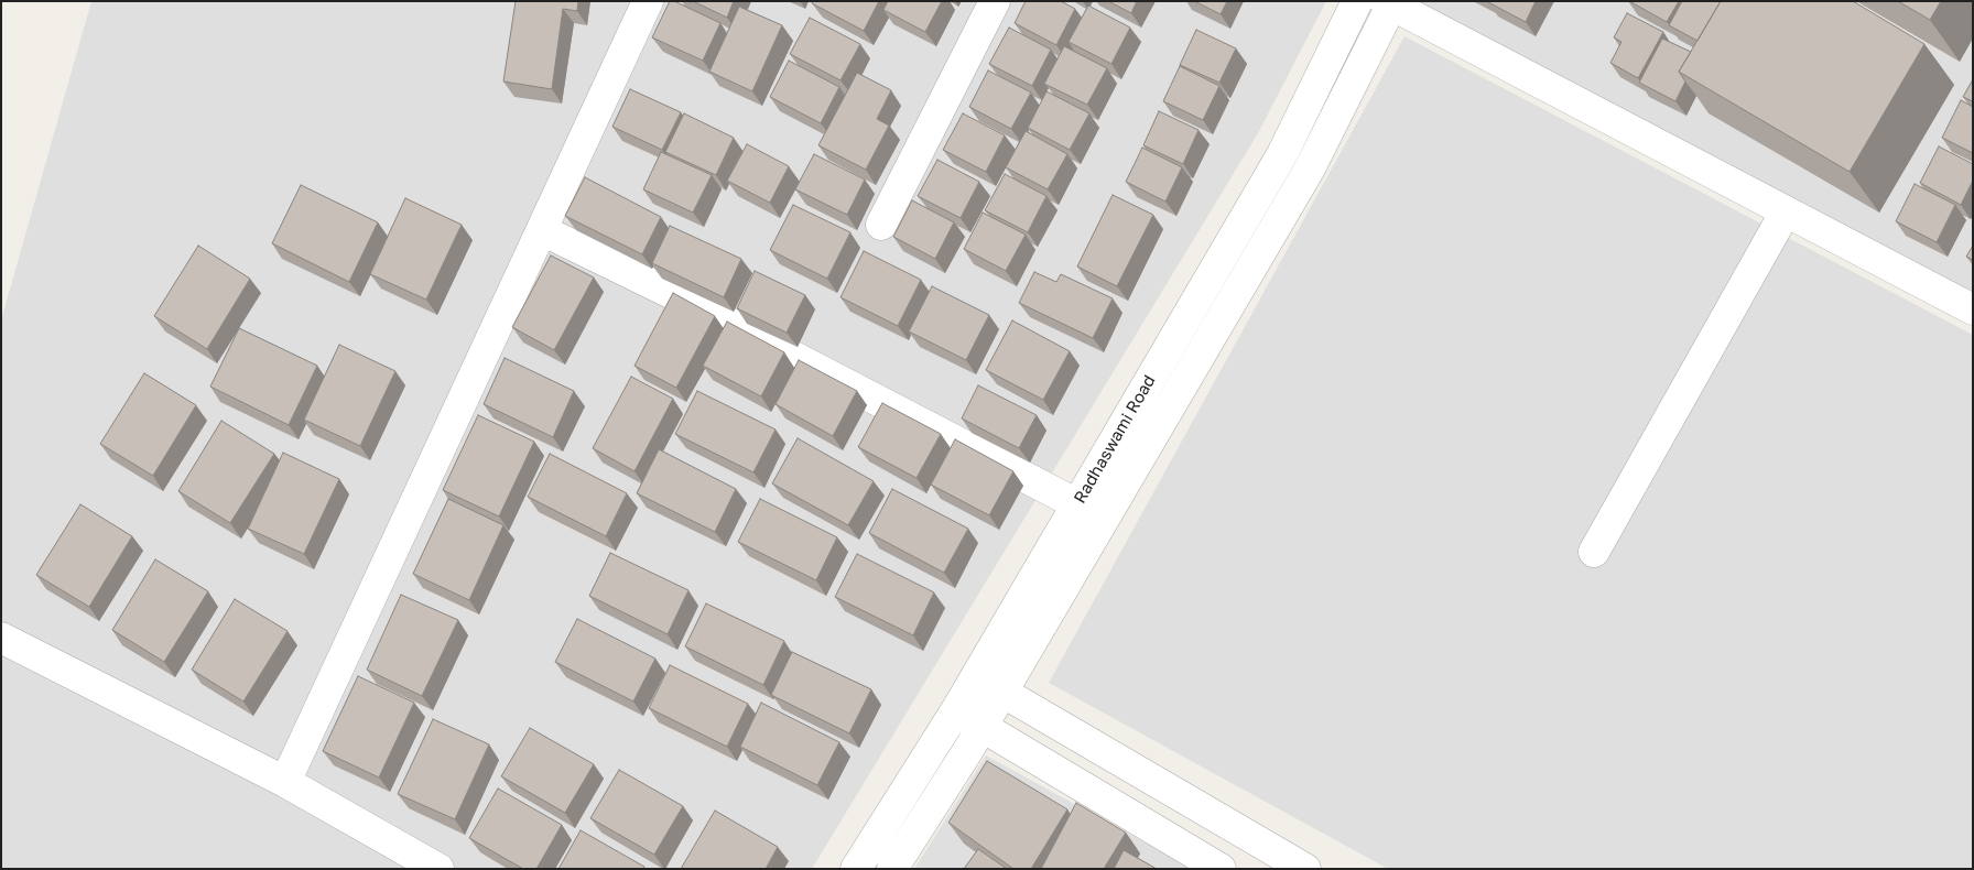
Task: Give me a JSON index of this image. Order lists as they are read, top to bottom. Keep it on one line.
{"streets":{"street":["Radhaswami Road"]}}
